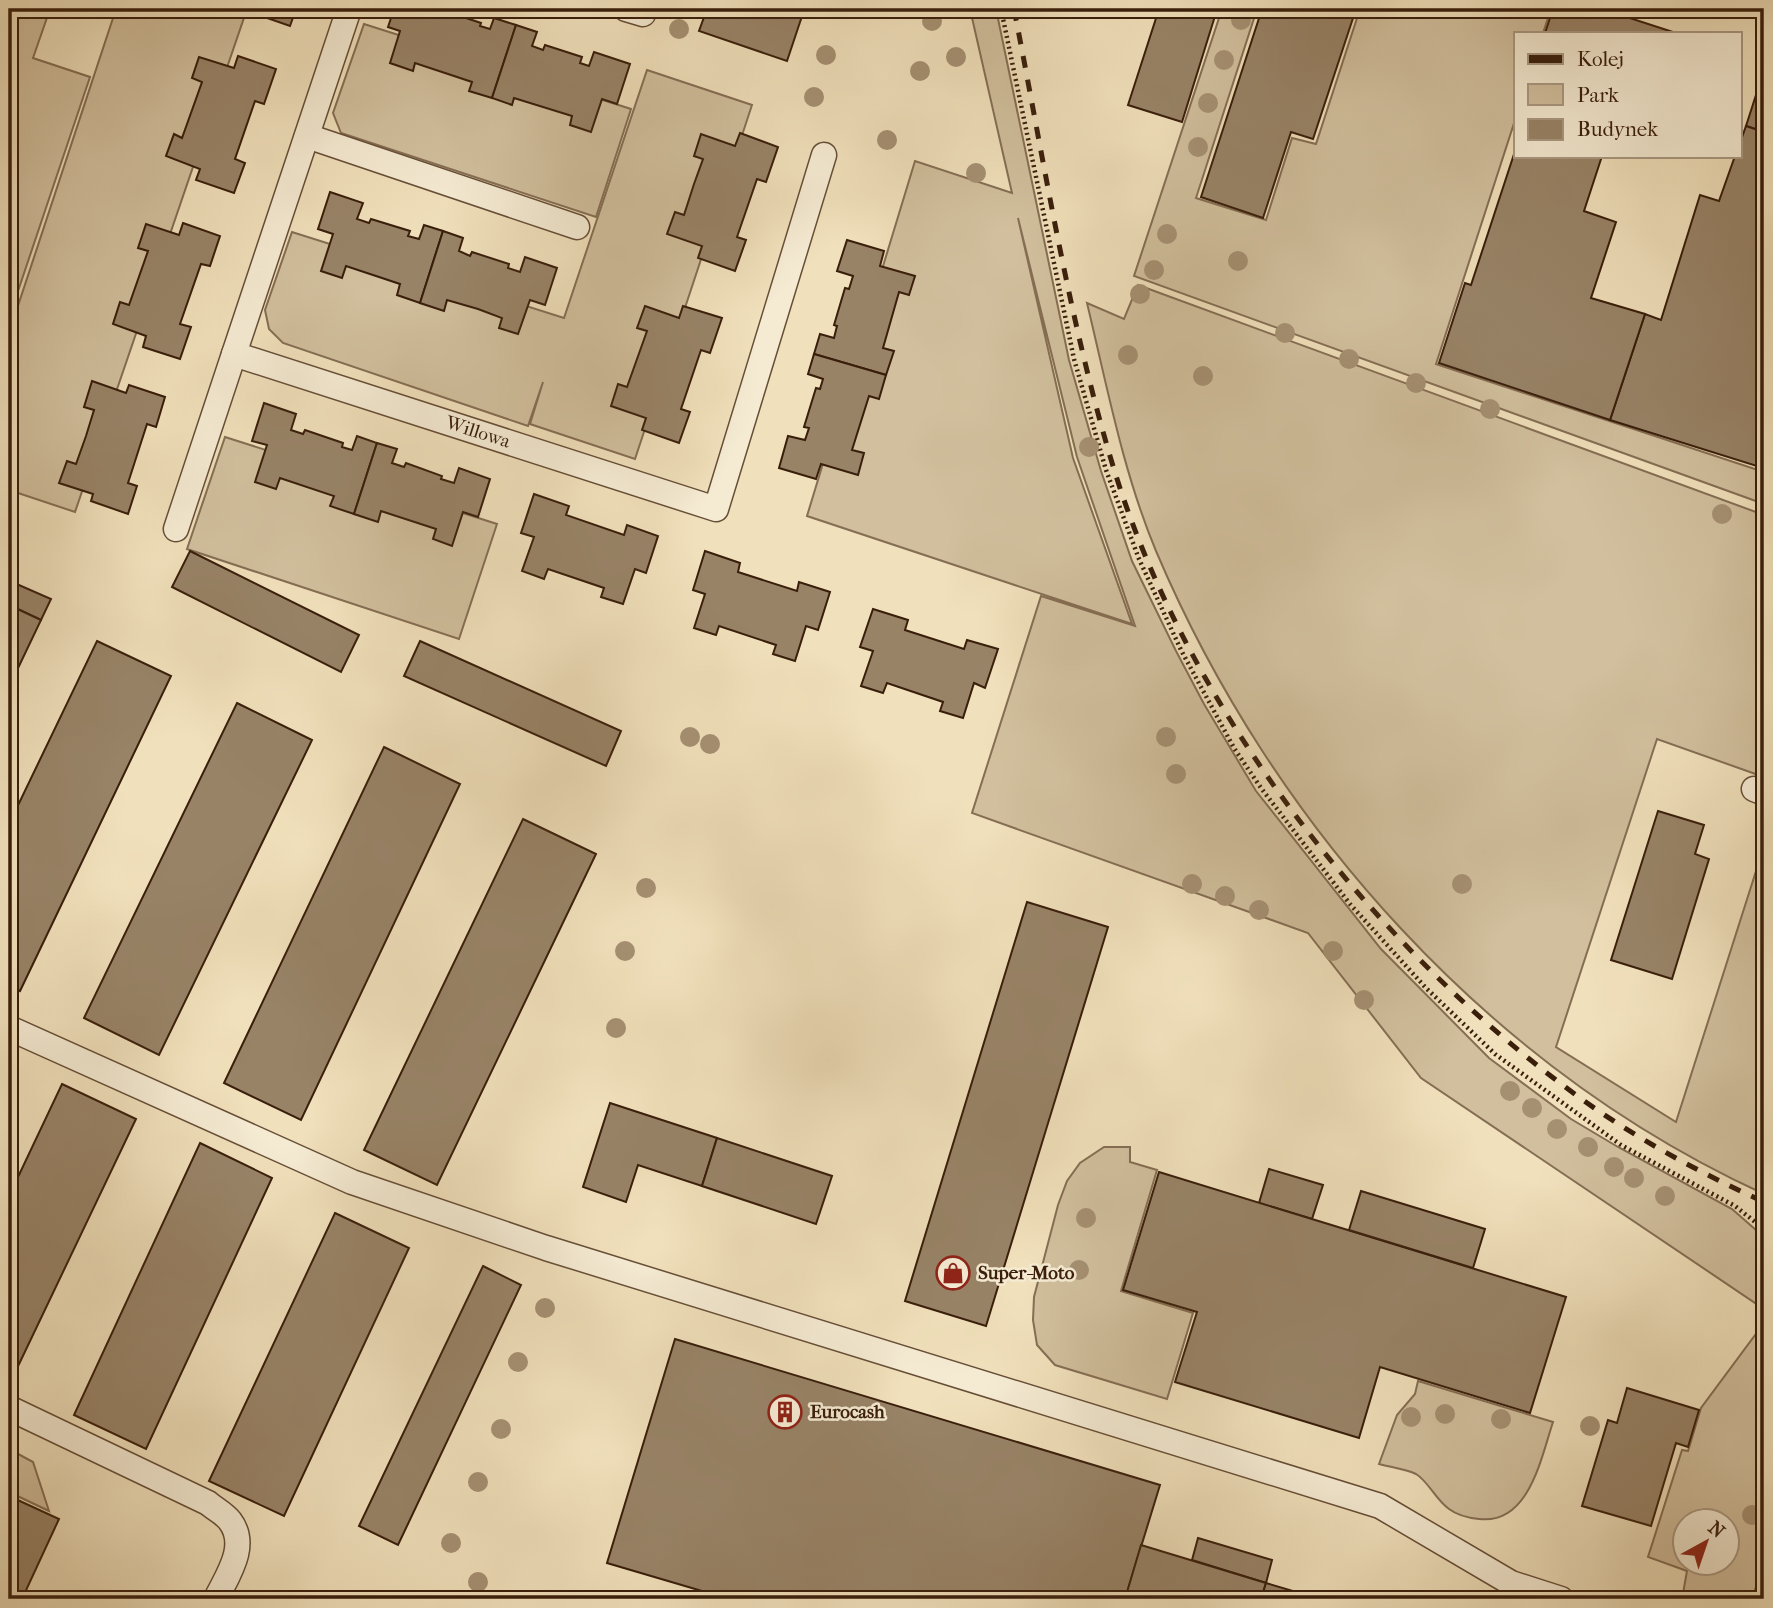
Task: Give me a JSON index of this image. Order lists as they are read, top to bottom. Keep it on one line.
{"streets":{"lane":["Willowa"]},"places":{"shop":["Super-Moto"],"building":["Eurocash"]},"legend":["Kolej","Park","Budynek"],"north":"top right"}
